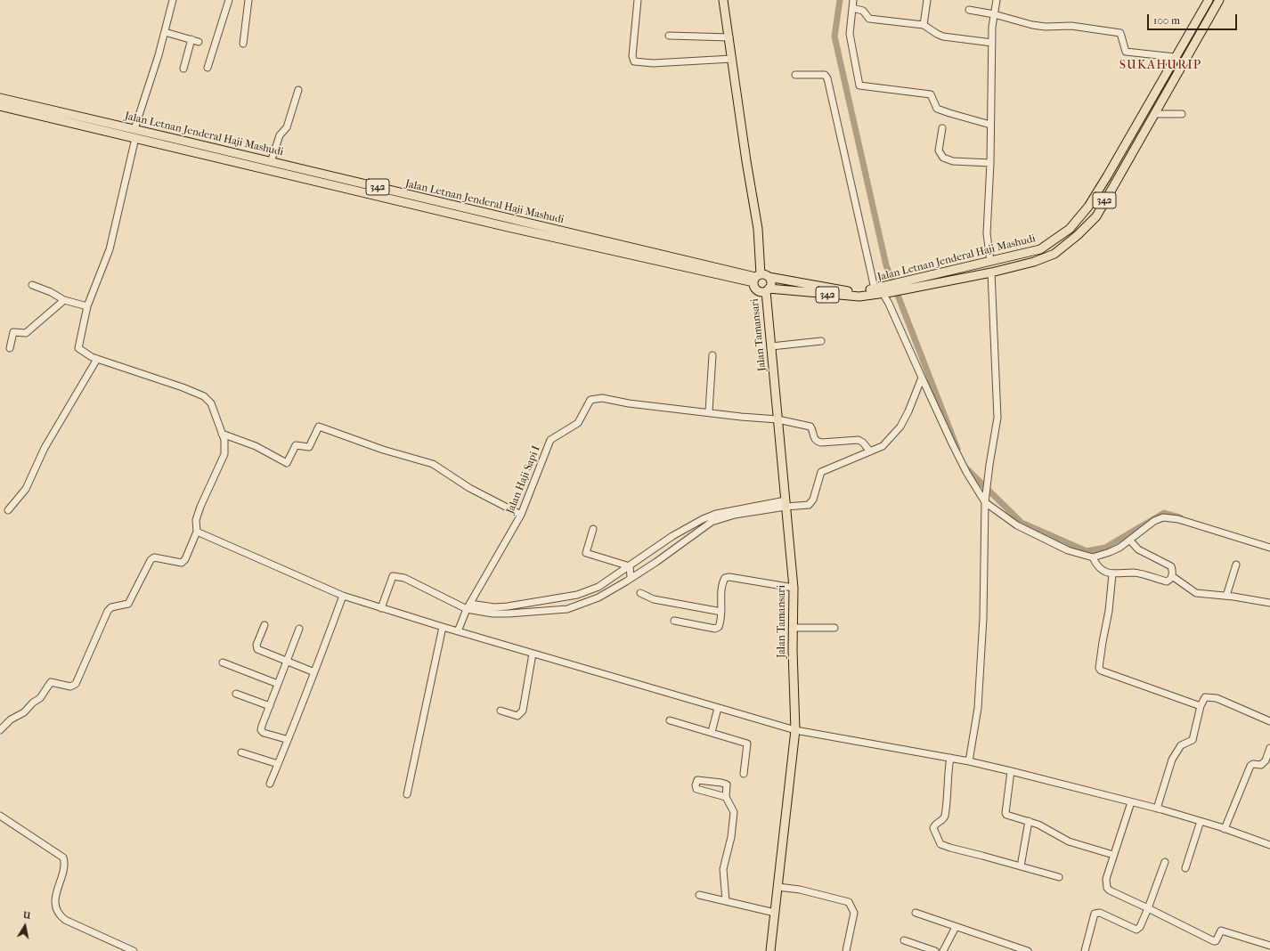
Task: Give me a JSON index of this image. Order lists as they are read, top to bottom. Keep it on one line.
{"streets":{"main road":["Jalan Letnan Jenderal Haji Mashudi","342","Jalan Tamansari"],"street":["Jalan Haji Sapi I"]},"crossings":[["Jalan Letnan Jenderal Haji Mashudi","Jalan Tamansari"],["Jalan Tamansari","Jalan Haji Sapi I"]],"districts":["SUKAHURIP"],"scale_bar":"100 m","north":"top"}
